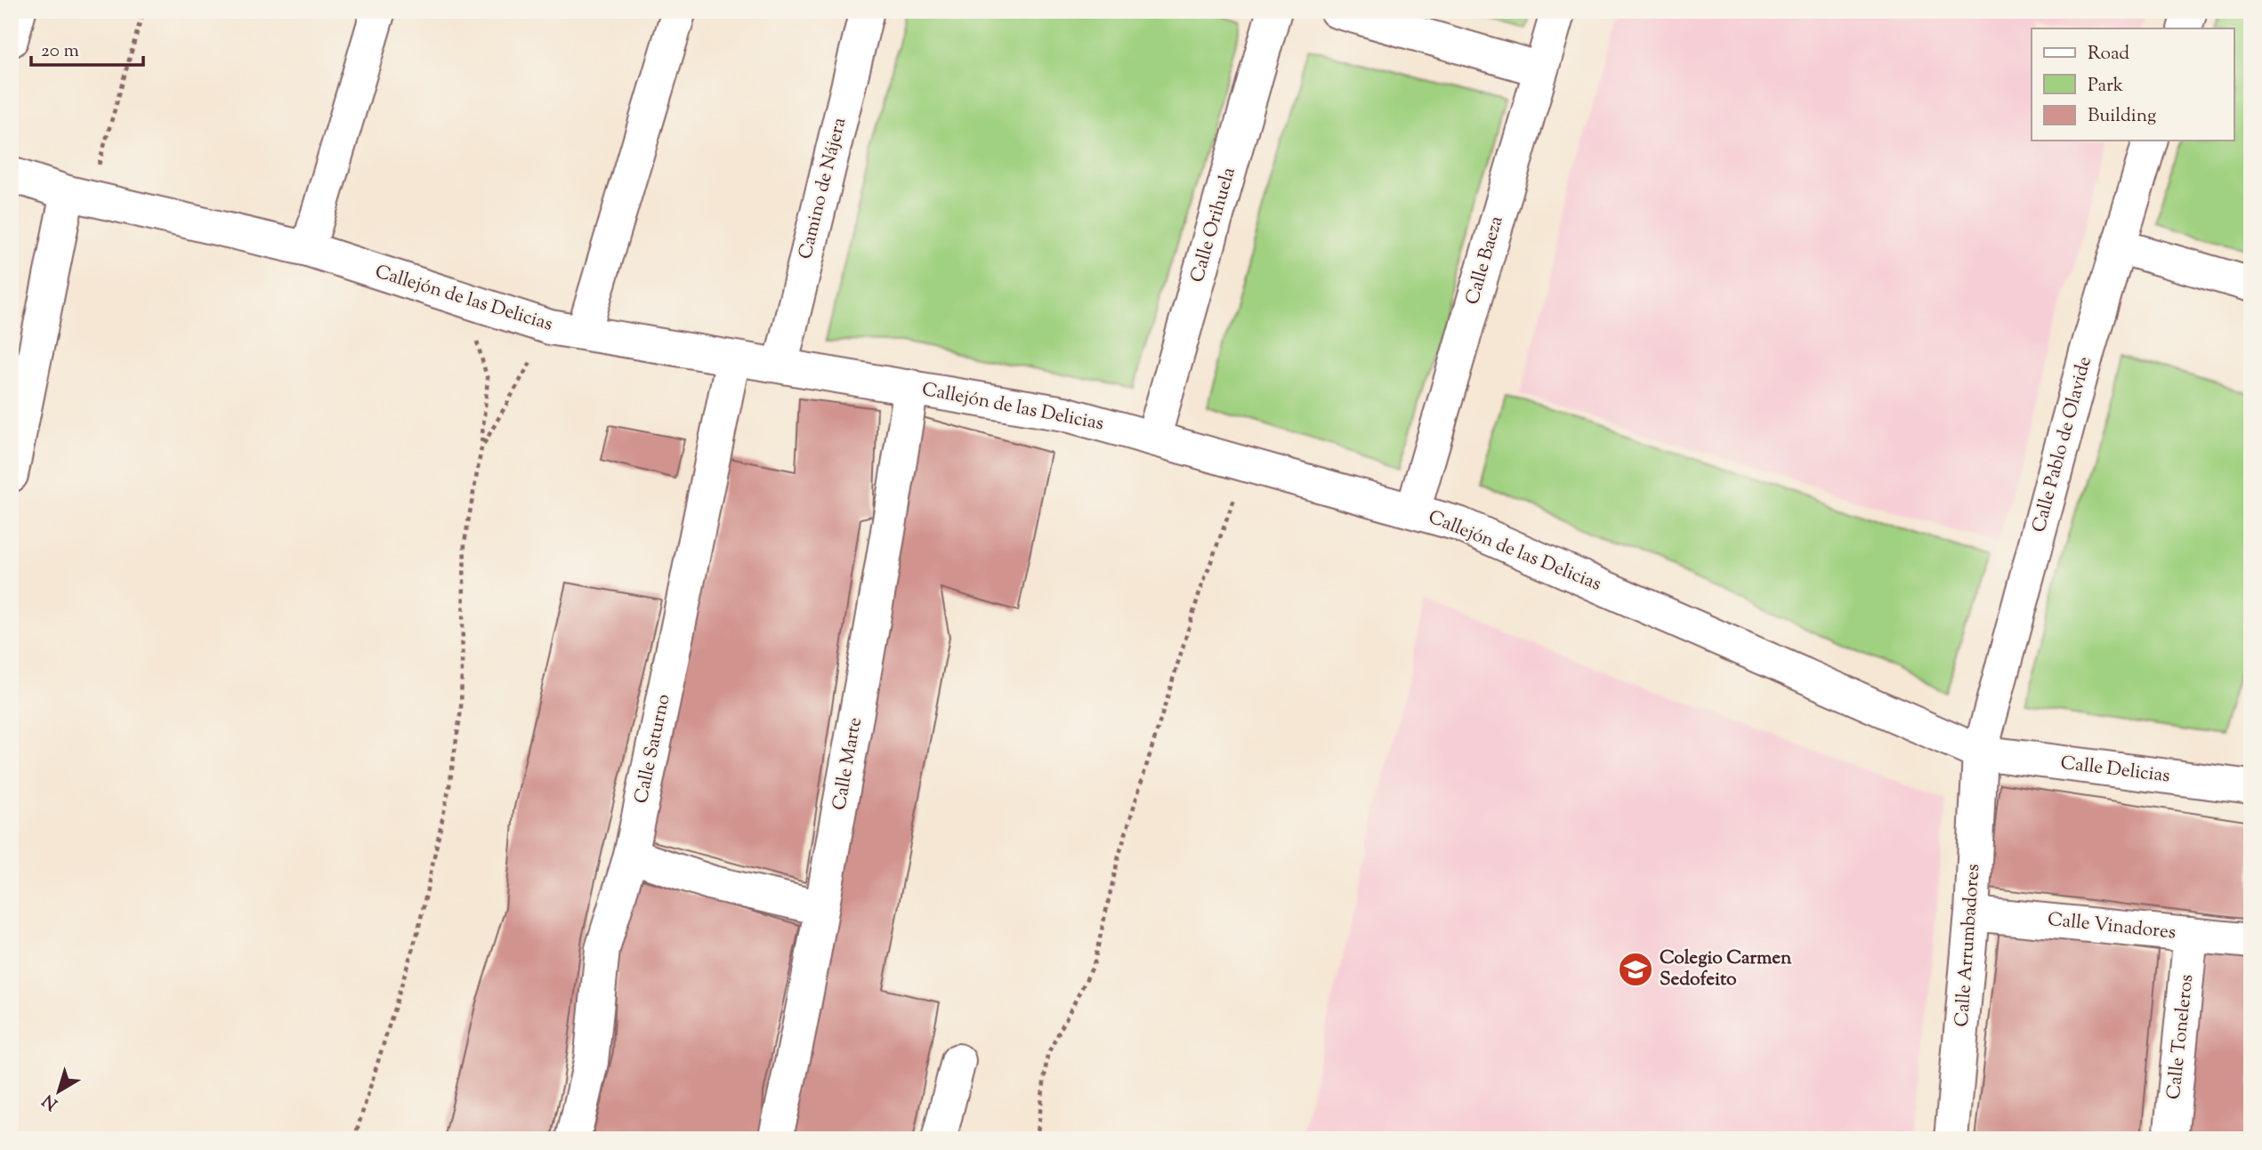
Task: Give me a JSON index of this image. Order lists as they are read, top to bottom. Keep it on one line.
{"streets":{"street":["Camino de Nájera","Calle Orihuela","Calle Baeza","Callejón de las Delicias","Calle Pablo de Olavide","Calle Saturno","Calle Marte","Calle Delicias","Calle Vinadores","Calle Arrumbadores","Calle Toneleros"]},"crossings":[["Camino de Nájera","Callejón de las Delicias"],["Calle Orihuela","Callejón de las Delicias"],["Calle Baeza","Callejón de las Delicias"],["Callejón de las Delicias","Calle Pablo de Olavide"],["Callejón de las Delicias","Calle Saturno"],["Callejón de las Delicias","Calle Marte"],["Callejón de las Delicias","Calle Delicias"],["Callejón de las Delicias","Calle Arrumbadores"],["Calle Pablo de Olavide","Calle Delicias"],["Calle Pablo de Olavide","Calle Arrumbadores"],["Calle Delicias","Calle Arrumbadores"],["Calle Vinadores","Calle Arrumbadores"],["Calle Vinadores","Calle Toneleros"]],"places":{"school or university":["Colegio Carmen Sedofeito"]},"legend":["Road","Park","Building"],"scale_bar":"20 m","north":"bottom left"}
